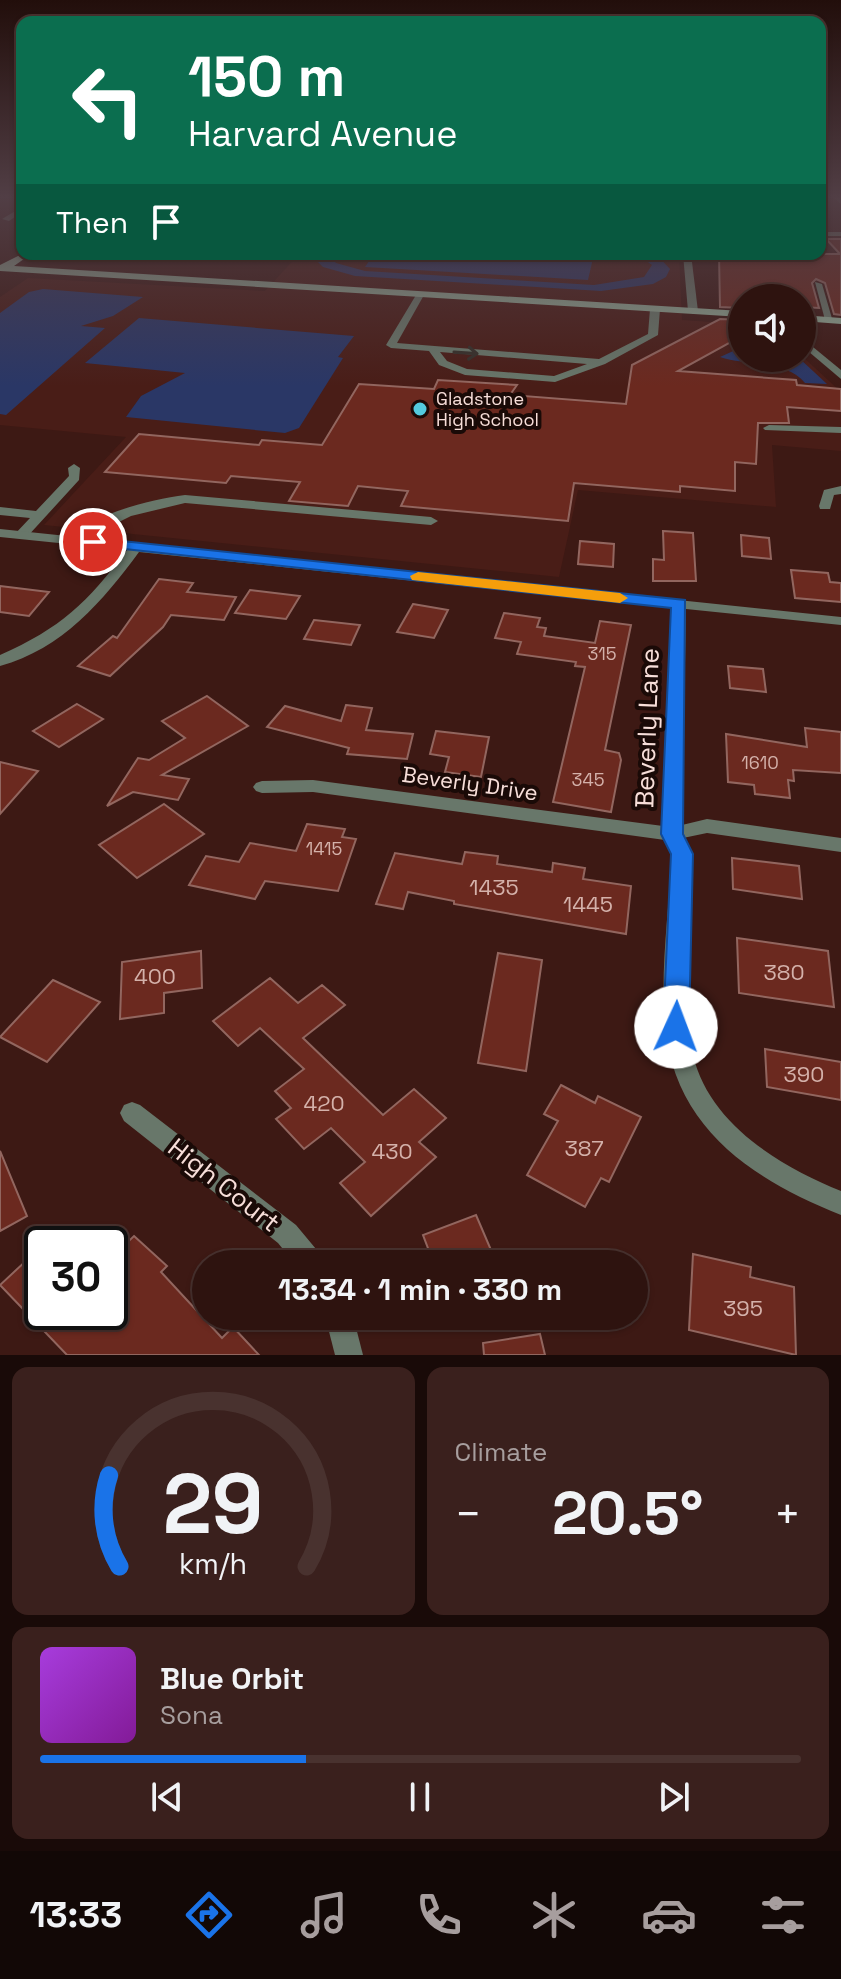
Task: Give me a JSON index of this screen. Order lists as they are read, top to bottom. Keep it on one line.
{"streets":{"street":["Beverly Lane","Beverly Drive","High Court"]},"crossings":[["Beverly Lane","Beverly Drive"]],"places":["Gladstone High School"],"house_numbers":["315","1610","345","1415","1435","1445","380","400","390","420","387","430","395"],"page":{"turn":["150 m","Harvard Avenue"],"then":"Then","limit":"30","trip":"13:34 · 1 min · 330 m","tile":"Climate","heat":["−","20.5°","+"],"song":["Blue Orbit","Sona"],"tabs":"13:33","gauge":["29","km/h"]}}
